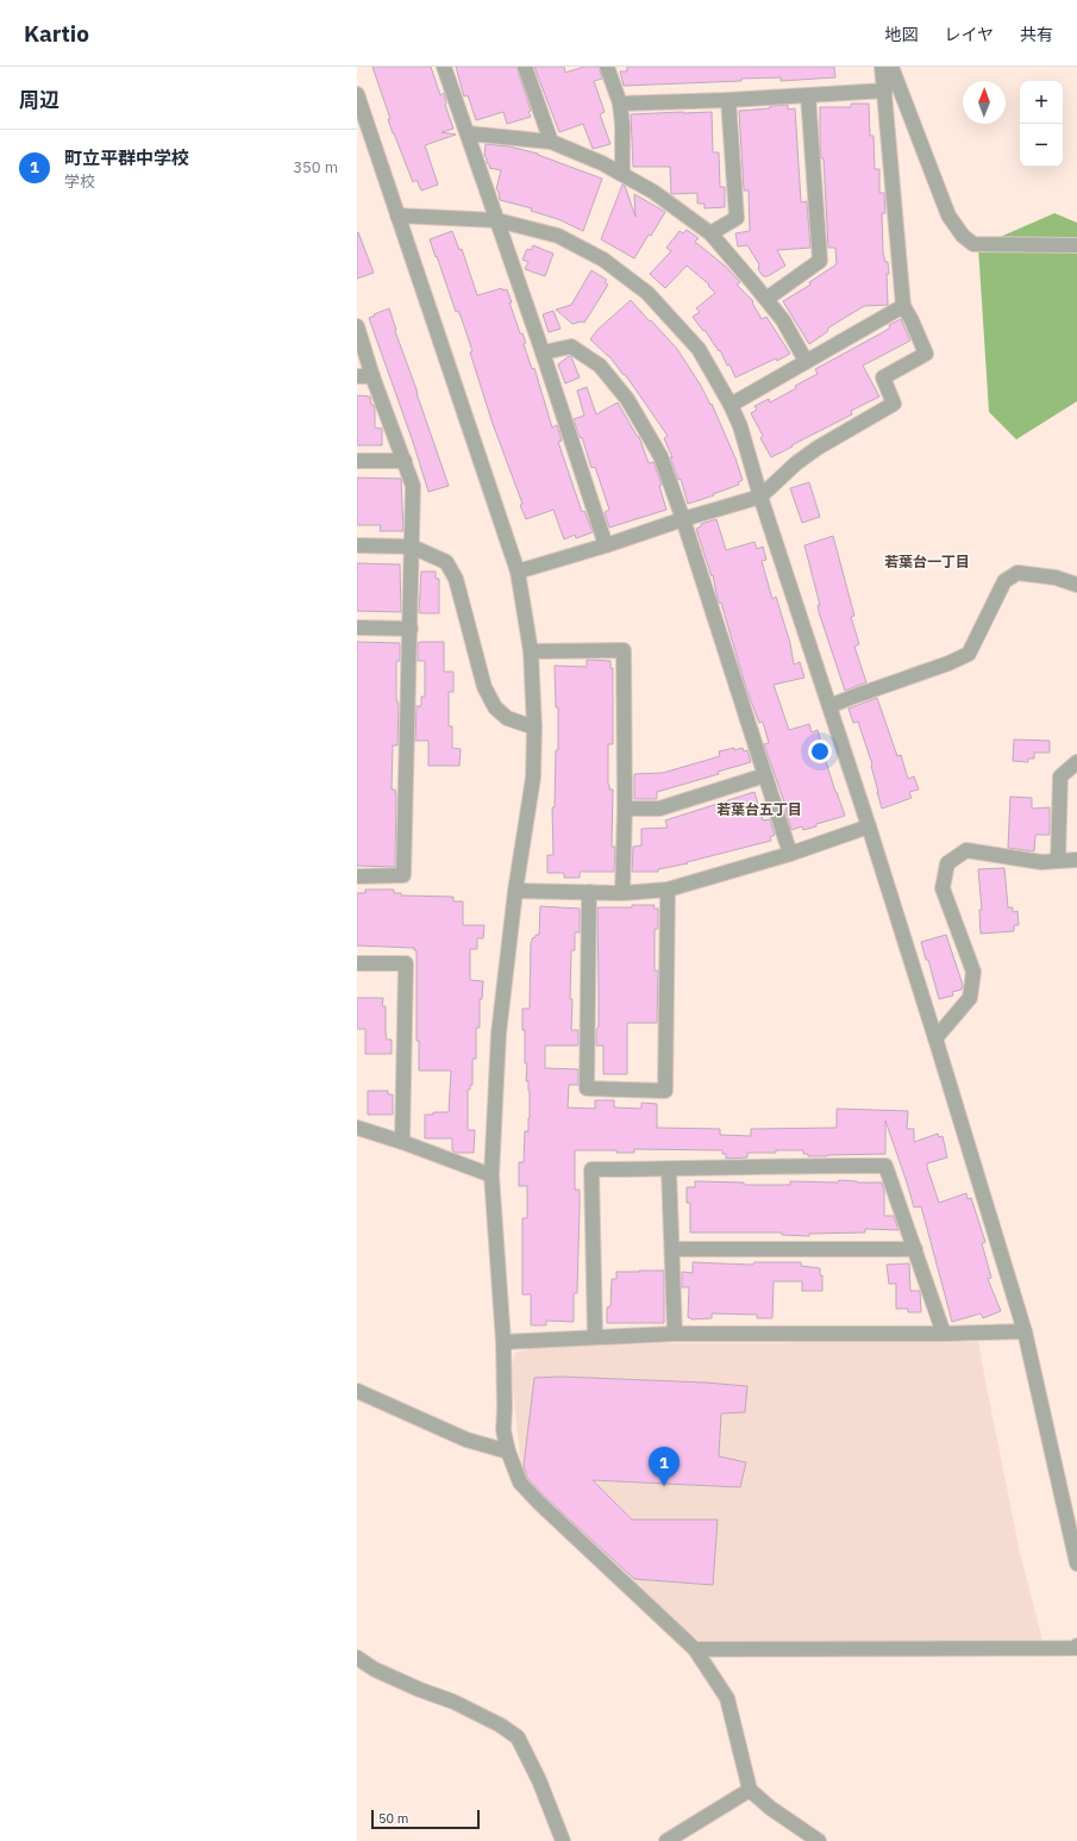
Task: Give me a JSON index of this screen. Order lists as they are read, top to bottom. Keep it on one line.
{"districts":["若葉台一丁目","若葉台五丁目"],"scale_bar":"50 m","north":"top","page":{"header":"Kartio","nav":["地図","レイヤ","共有"],"heading":"周辺","map_buttons":["+","−"],"list":[{"mark":"1","name":"町立平群中学校","note":"学校","value":"350 m"}],"pins":"1","scale":"50 m"}}
